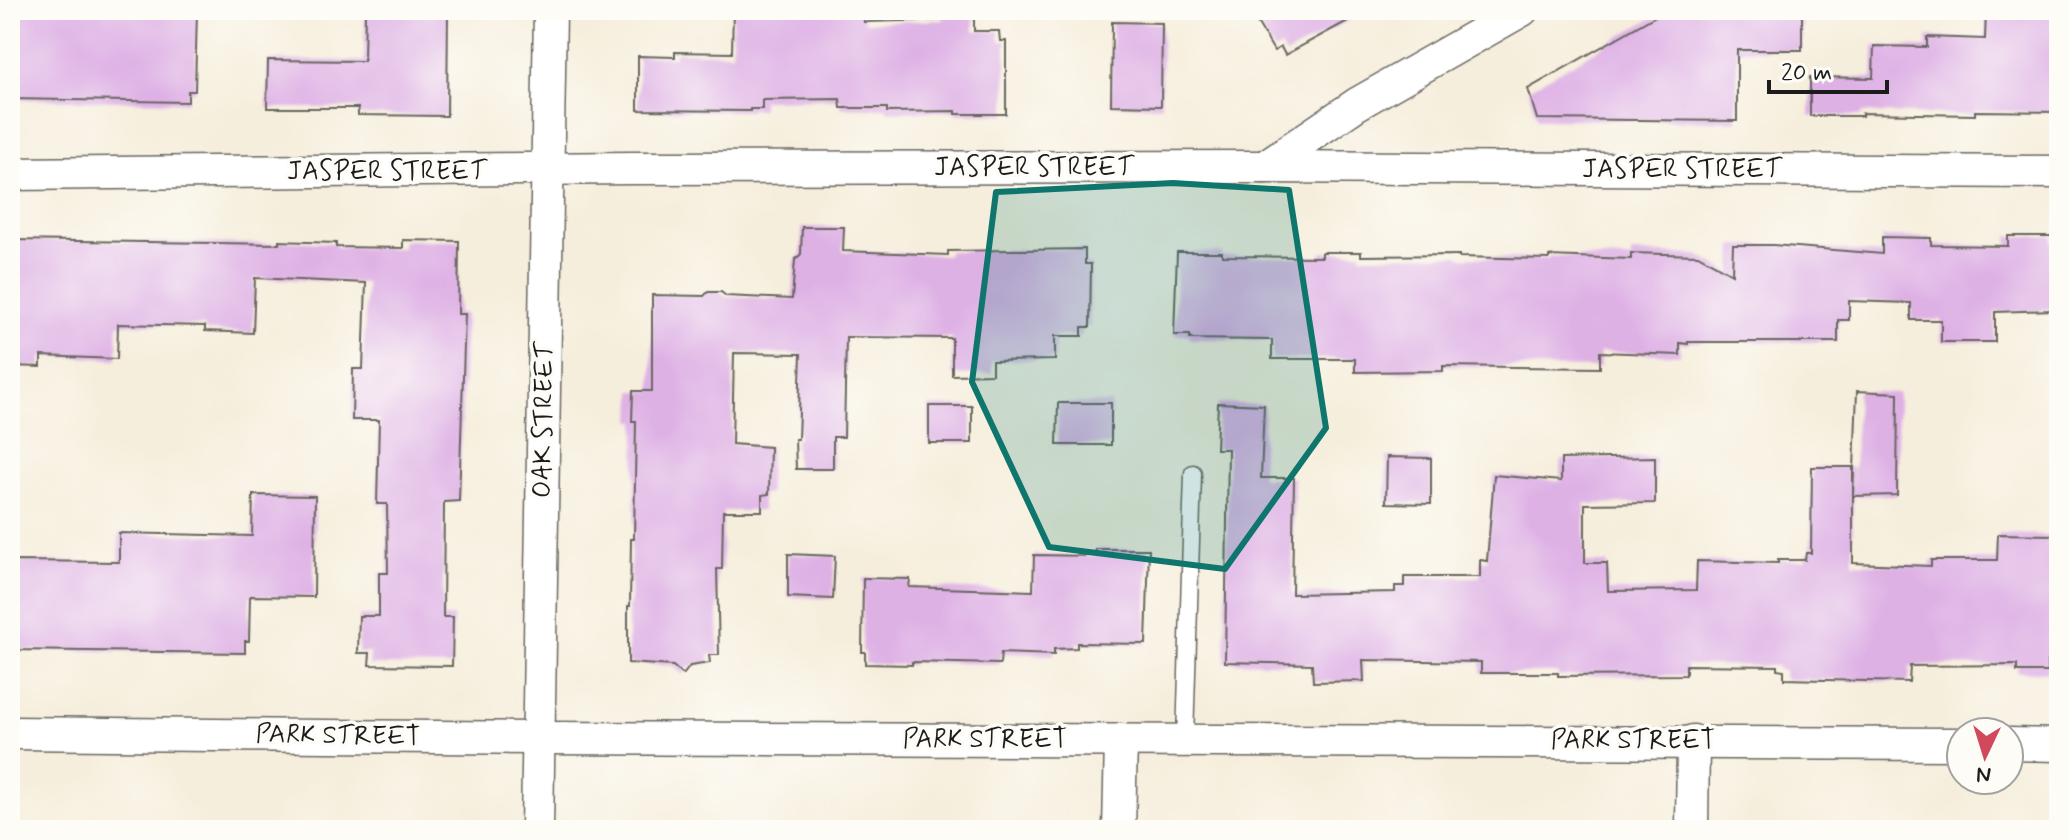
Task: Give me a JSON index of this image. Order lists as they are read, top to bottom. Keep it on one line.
{"streets":{"street":["JASPER STREET","OAK STREET","PARK STREET"]},"crossings":[["JASPER STREET","OAK STREET"],["OAK STREET","PARK STREET"]],"scale_bar":"20 m","north":"bottom"}
